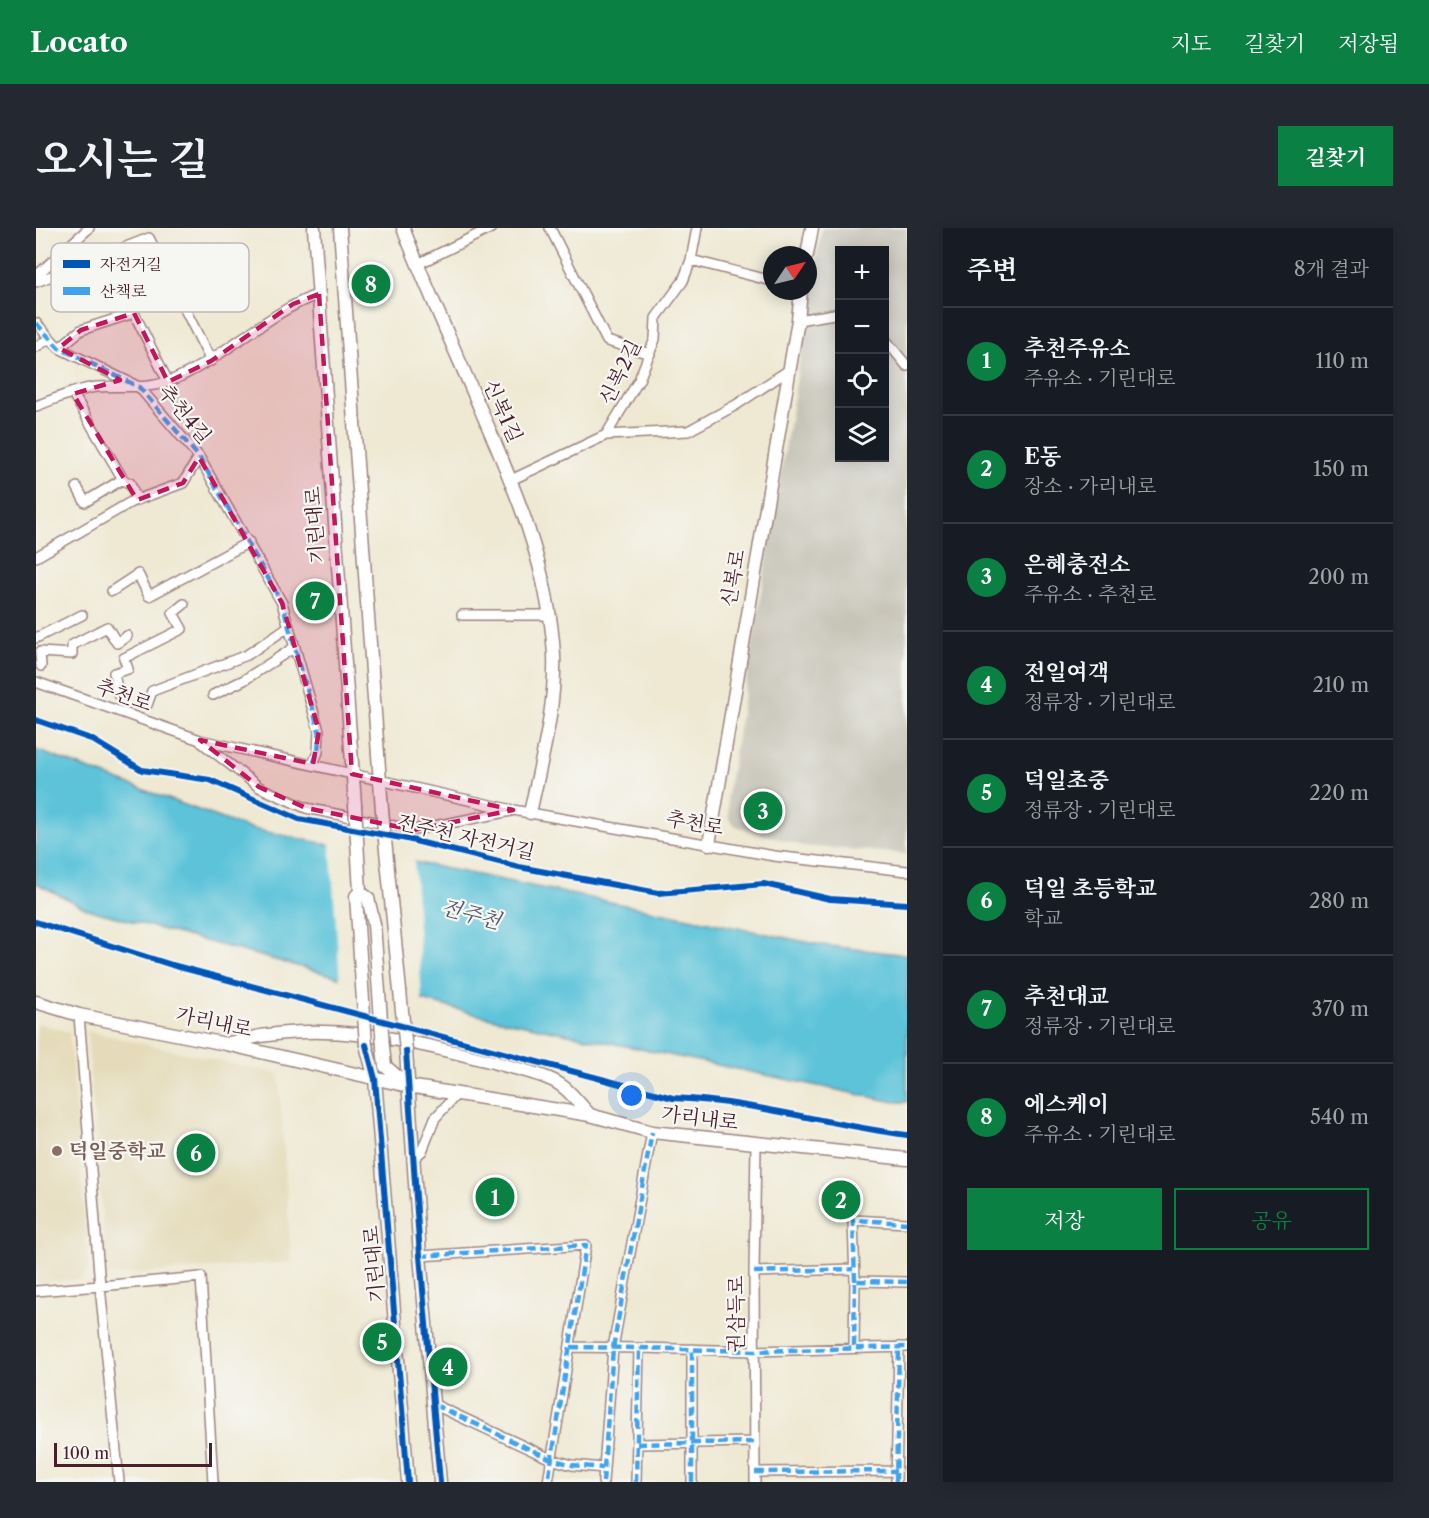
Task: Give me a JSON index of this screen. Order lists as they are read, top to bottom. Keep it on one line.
{"streets":{"street":["신복2길","신복1길","추천4길","기린대로","신복로","추천로","가리내로","권삼득로"],"cycle path":["전주천 자전거길"]},"crossings":[["신복2길","신복1길"],["신복1길","추천로"],["추천4길","추천로"],["기린대로","추천로"],["기린대로","가리내로"],["신복로","추천로"],["가리내로","권삼득로"]],"water":["전주천"],"places":["덕일중학교"],"legend":["자전거길","산책로"],"scale_bar":"100 m","north":"top right","page":{"header":"Locato","nav":["지도","길찾기","저장됨"],"title":"오시는 길","buttons":["길찾기",["저장","공유"]],"heading":["주변","8개 결과"],"map_buttons":["+","−"],"pins":["8","7","3","6","1","2","5","4"],"list":[{"mark":"1","name":"추천주유소","note":"주유소 · 기린대로","value":"110 m"},{"mark":"2","name":"E동","note":"장소 · 가리내로","value":"150 m"},{"mark":"3","name":"은혜충전소","note":"주유소 · 추천로","value":"200 m"},{"mark":"4","name":"전일여객","note":"정류장 · 기린대로","value":"210 m"},{"mark":"5","name":"덕일초중","note":"정류장 · 기린대로","value":"220 m"},{"mark":"6","name":"덕일 초등학교","note":"학교","value":"280 m"},{"mark":"7","name":"추천대교","note":"정류장 · 기린대로","value":"370 m"},{"mark":"8","name":"에스케이","note":"주유소 · 기린대로","value":"540 m"}],"scale":"100 m"}}
